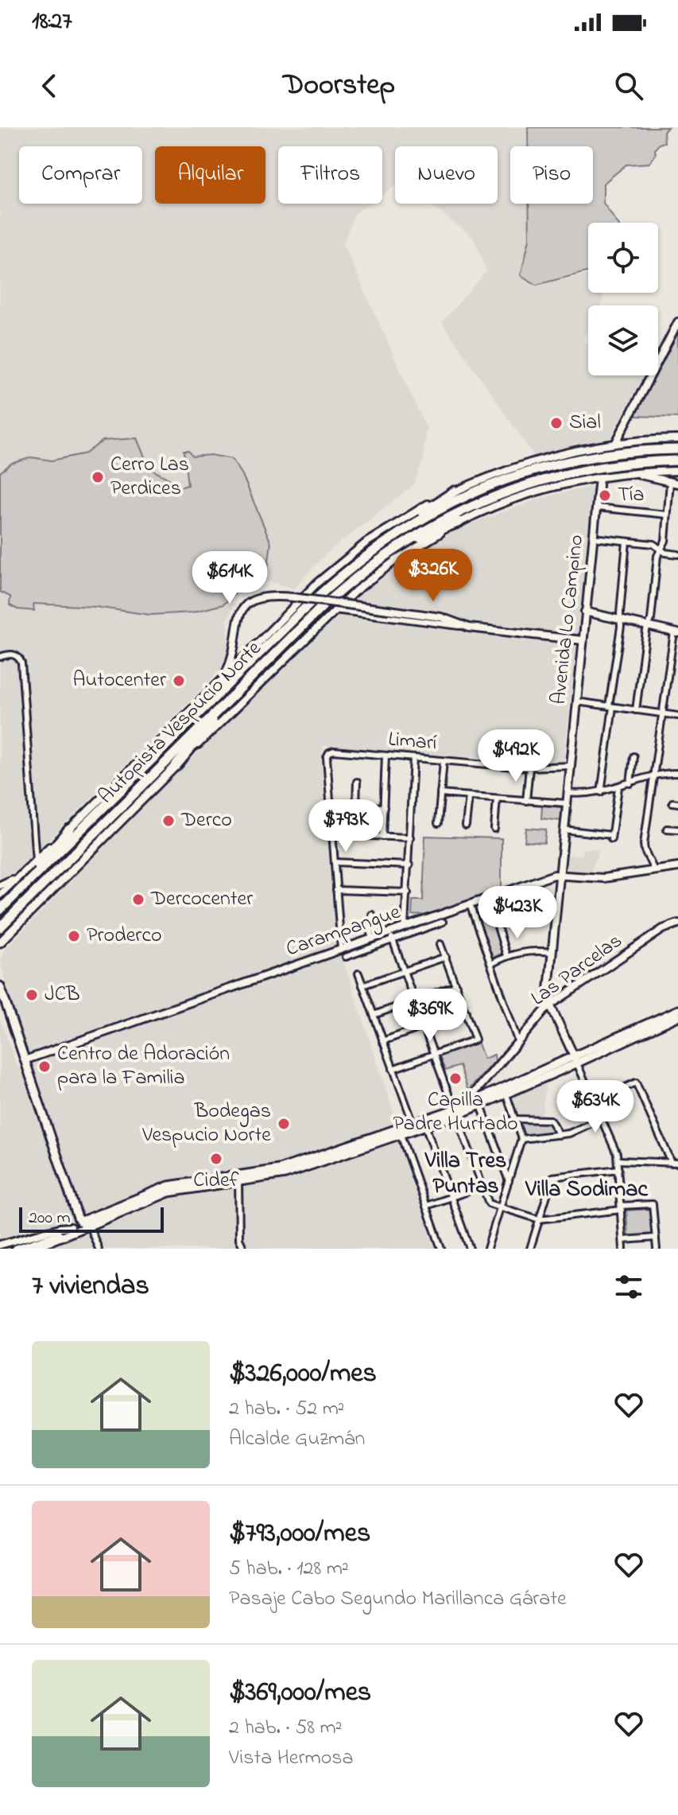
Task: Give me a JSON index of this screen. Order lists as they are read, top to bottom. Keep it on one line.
{"streets":{"highway":["Autopista Vespucio Norte"],"main road":["Avenida Lo Campino","Carampangue","Las Parcelas"],"street":["Limarí"]},"crossings":[["Avenida Lo Campino","Limarí"],["Avenida Lo Campino","Carampangue"],["Avenida Lo Campino","Las Parcelas"]],"districts":["Villa Tres Puntas","Villa Sodimac"],"places":["Sial","Cerro Las Perdices","Tía","Autocenter","Derco","Dercocenter","Proderco","JCB","Centro de Adoración para la Familia","Capilla Padre Hurtado","Bodegas Vespucio Norte","Cidef"],"scale_bar":"200 m","page":{"status":"18:27","header":"Doorstep","chip":["Comprar","Alquilar","Filtros","Nuevo","Piso"],"price":["$326K","$614K","$492K","$793K","$423K","$369K","$634K"],"scale":"200 m","heading":"7 viviendas","list":[{"name":"$326,000/mes","note":"2 hab. · 52 m² · Alcalde Guzmán"},{"name":"$793,000/mes","note":"5 hab. · 128 m² · Pasaje Cabo Segundo Marillanca Gárate"},{"name":"$369,000/mes","note":"2 hab. · 58 m² · Vista Hermosa"}]}}
